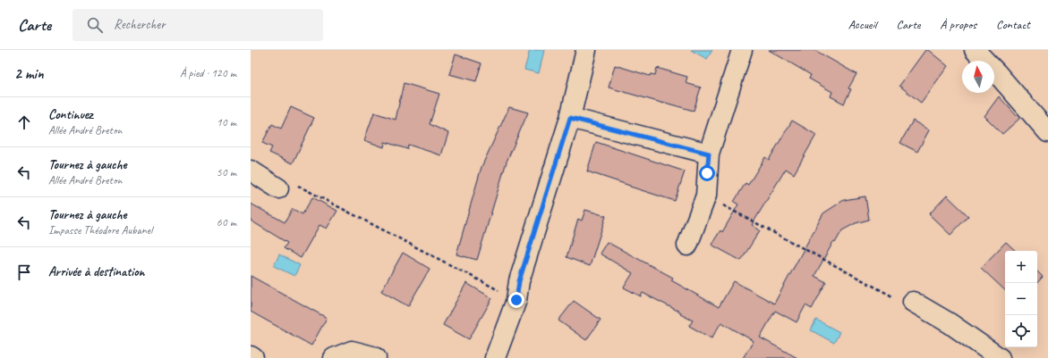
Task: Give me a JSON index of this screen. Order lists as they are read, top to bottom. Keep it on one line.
{"north":"top","page":{"header":"Carte","search":"Rechercher","nav":["Accueil","Carte","À propos","Contact"],"heading":["2 min","À pied · 120 m"],"list":[["Continuez","Allée André Breton","10 m"],["Tournez à gauche","Allée André Breton","50 m"],["Tournez à gauche","Impasse Théodore Aubanel","60 m"],"Arrivée à destination"],"map_buttons":["+","−"]}}
